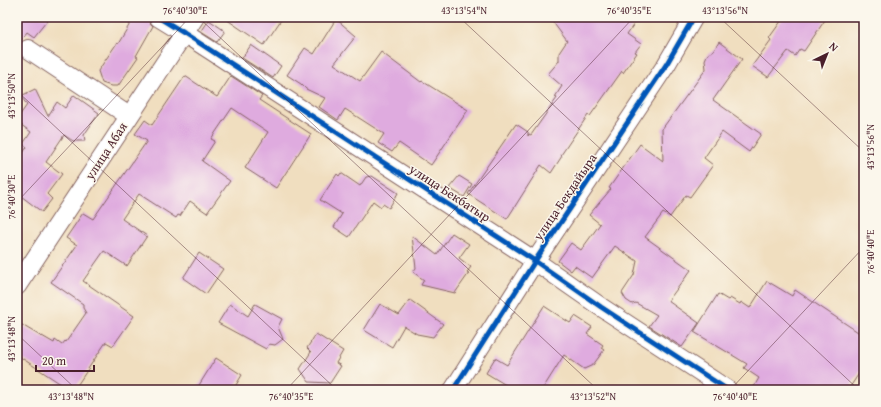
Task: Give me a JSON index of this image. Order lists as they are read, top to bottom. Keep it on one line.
{"streets":{"street":["улица Абая","улица Бекбатыр","улица Бекдайыра"]},"crossings":[["улица Абая","улица Бекбатыр"],["улица Бекбатыр","улица Бекдайыра"]],"scale_bar":"20 m","north":"top right","coordinates":["76°40'30\"E","43°13'54\"N","76°40'35\"E","43°13'56\"N","43°13'50\"N","76°40'40\"E","43°13'48\"N","43°13'52\"N"]}
